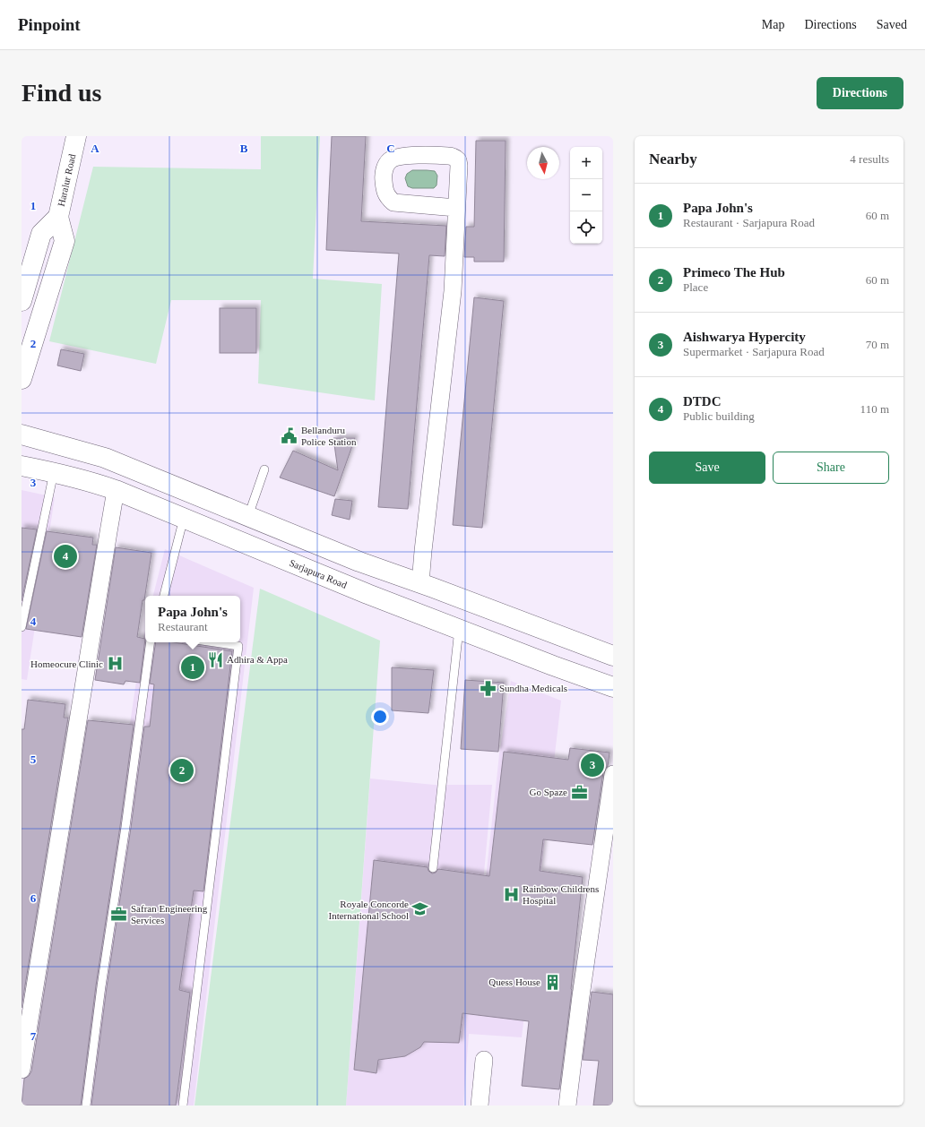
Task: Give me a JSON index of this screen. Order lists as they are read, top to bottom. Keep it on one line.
{"streets":{"main road":["Haralur Road","Sarjapura Road"]},"places":{"public building":["Bellanduru Police Station"],"restaurant":["Adhira & Appa"],"hospital":["Homeocure Clinic","Rainbow Childrens Hospital"],"pharmacy":["Sundha Medicals"],"office":["Go Spaze","Safran Engineering Services"],"school or university":["Royale Concorde International School"],"building":["Quess House"]},"north":"bottom","page":{"header":"Pinpoint","nav":["Map","Directions","Saved"],"buttons":["Directions",["Save","Share"]],"title":"Find us","heading":["Nearby","4 results"],"map_buttons":["+","−"],"list":[{"mark":"1","name":"Papa John's","note":"Restaurant · Sarjapura Road","value":"60 m"},{"mark":"2","name":"Primeco The Hub","note":"Place","value":"60 m"},{"mark":"3","name":"Aishwarya Hypercity","note":"Supermarket · Sarjapura Road","value":"70 m"},{"mark":"4","name":"DTDC","note":"Public building","value":"110 m"}],"pins":["4","1","3","2"],"popup":["Papa John's","Restaurant"]},"grid":{"columns":["A","B","C"],"rows":["1","2","3","4","5","6","7"]}}
